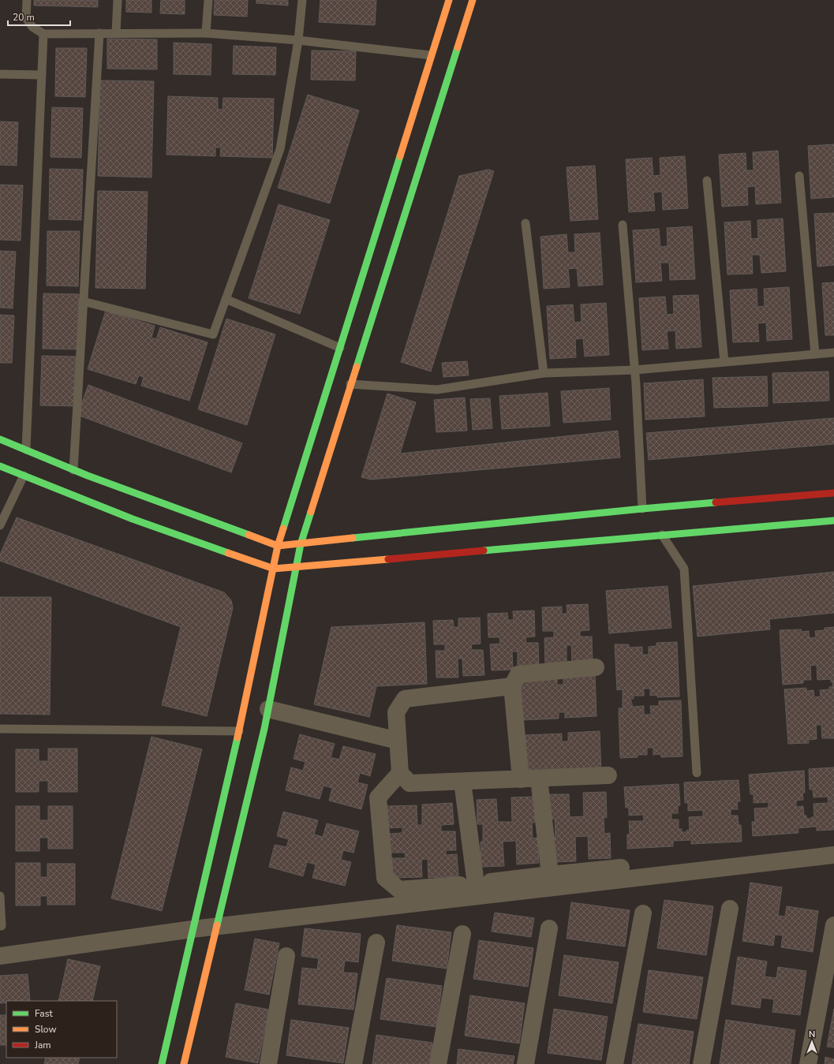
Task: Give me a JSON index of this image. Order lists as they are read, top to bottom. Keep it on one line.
{"legend":["Fast","Slow","Jam"],"scale_bar":"20 m","north":"top"}
